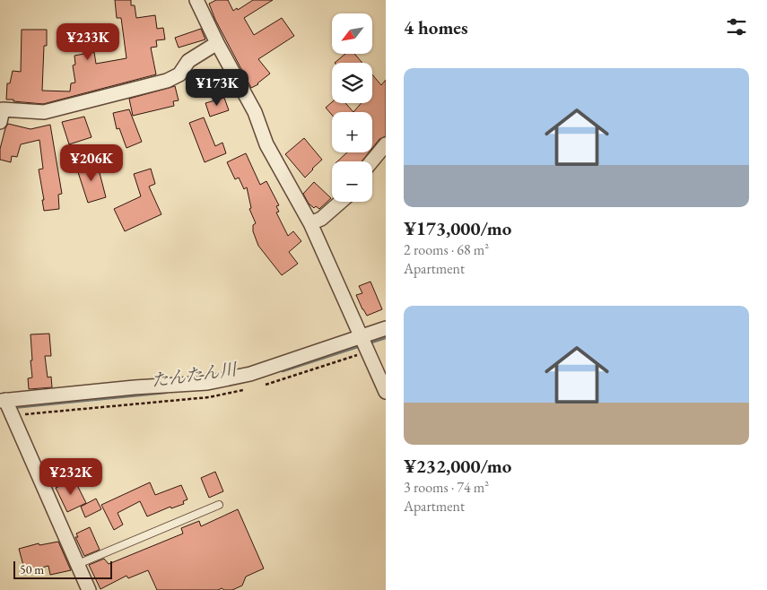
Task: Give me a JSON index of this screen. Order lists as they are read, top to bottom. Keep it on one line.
{"water":["たんたん川"],"scale_bar":"50 m","north":"bottom left","page":{"heading":"4 homes","map_buttons":["+","−"],"price":["¥233K","¥173K","¥206K","¥232K"],"list":[{"name":"¥173,000/mo","note":"2 rooms · 68 m² · Apartment"},{"name":"¥232,000/mo","note":"3 rooms · 74 m² · Apartment"}],"scale":"50 m"}}
